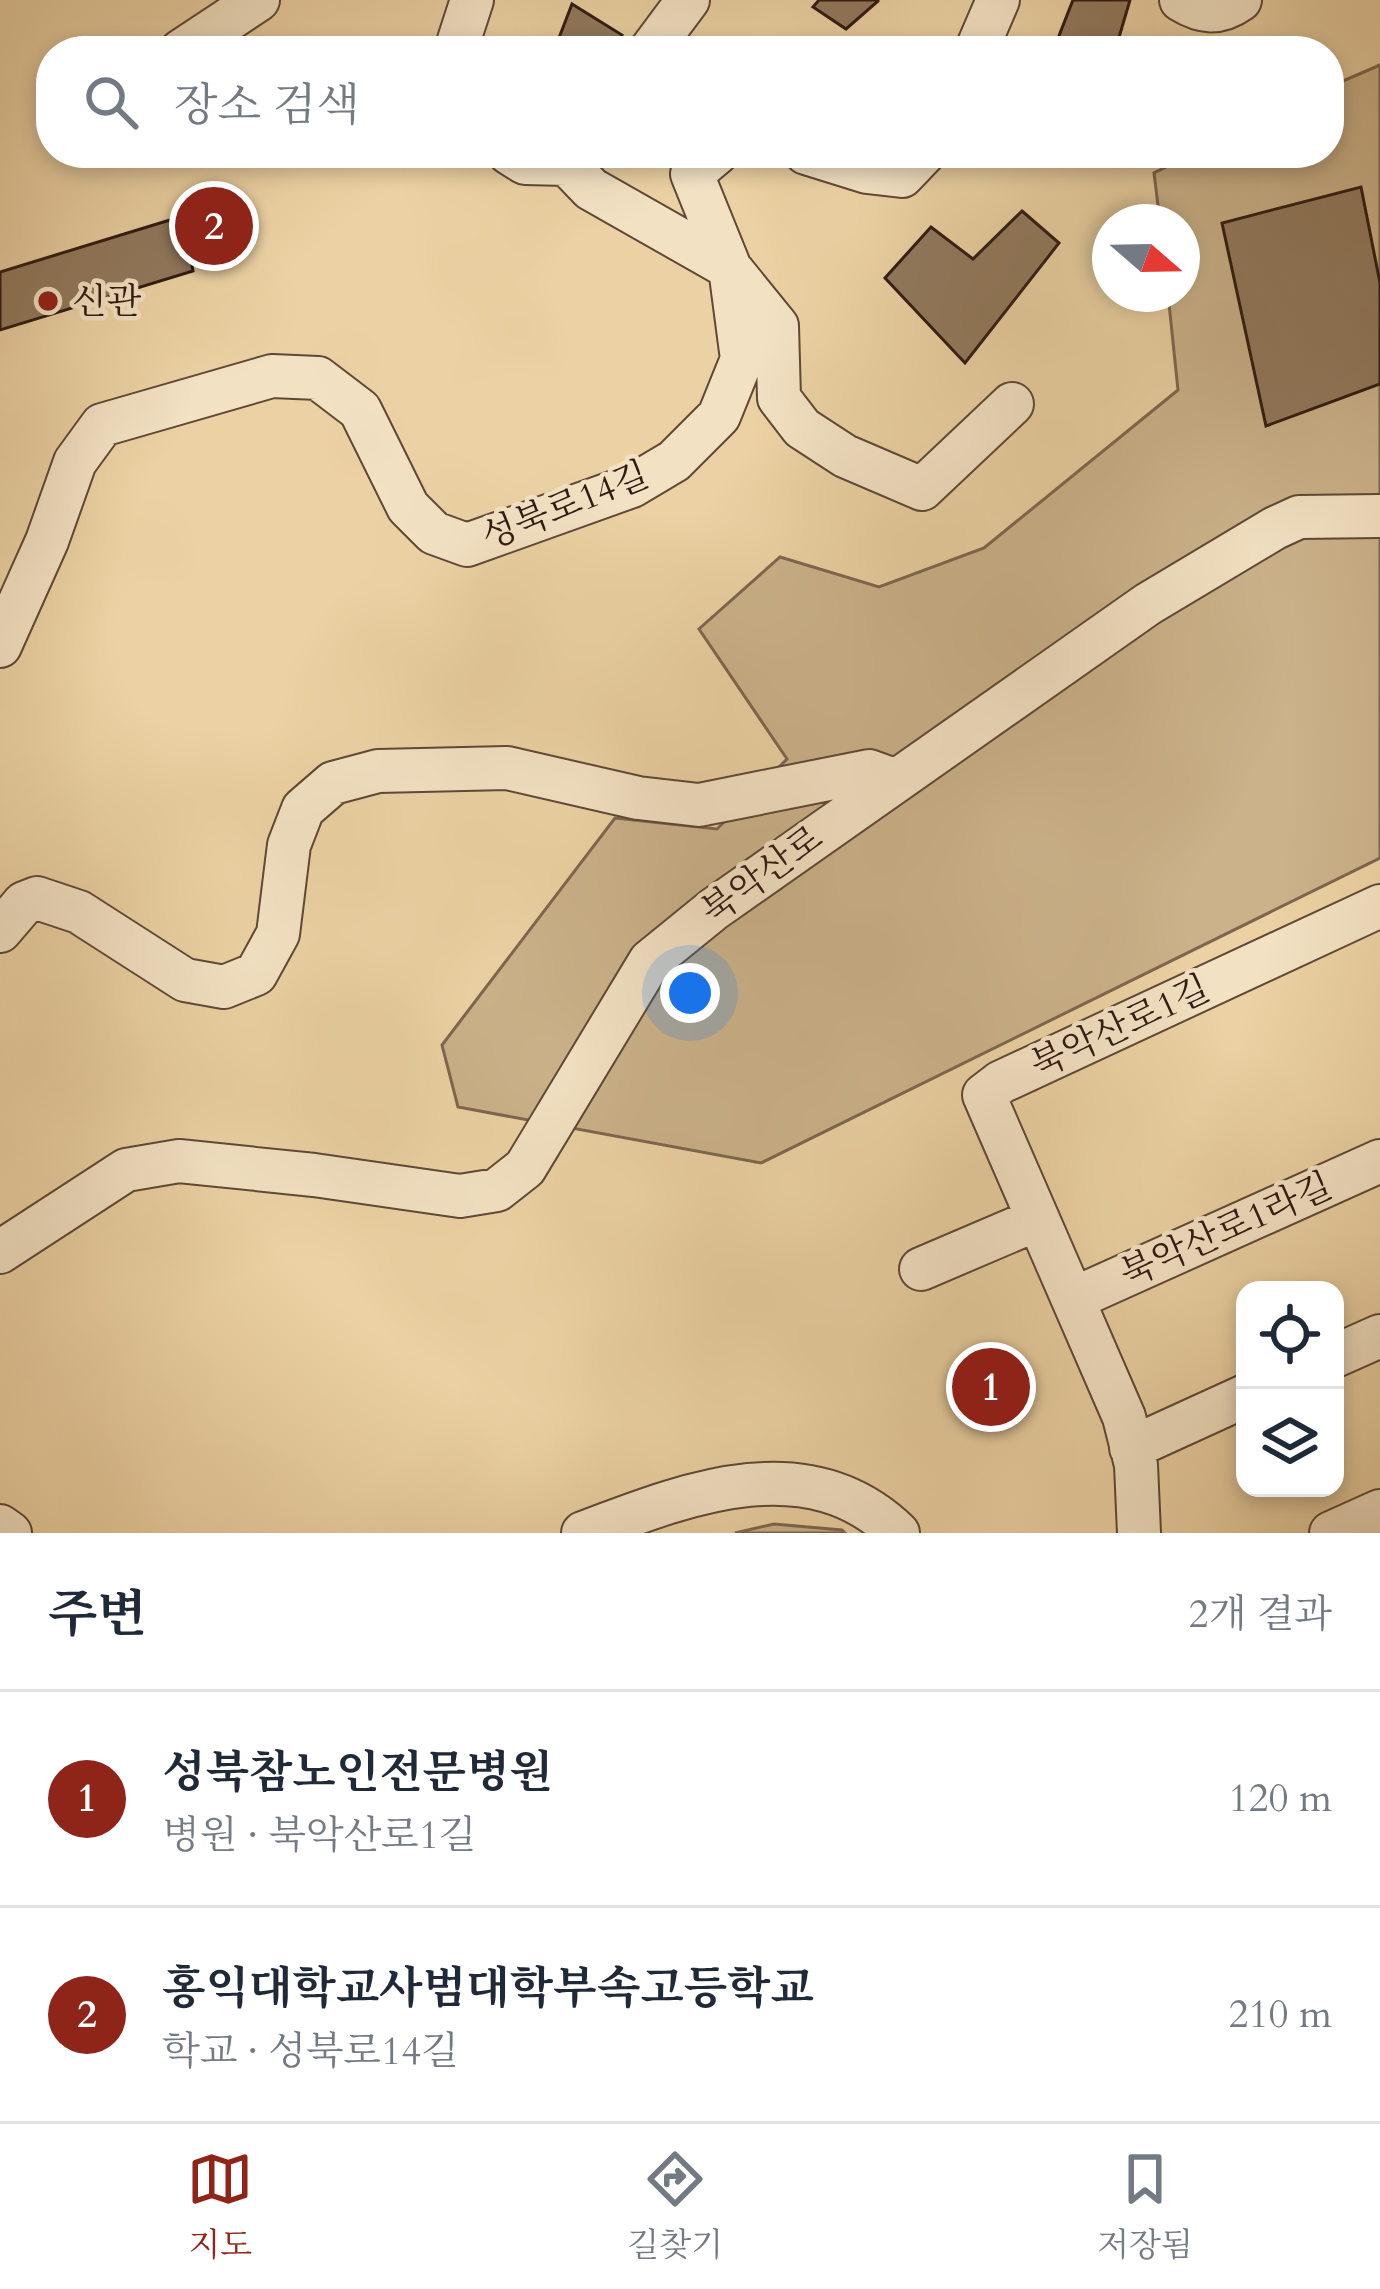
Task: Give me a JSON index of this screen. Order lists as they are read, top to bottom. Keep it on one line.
{"streets":{"street":["성북로14길","북악산로","북악산로1길","북악산로1라길"]},"crossings":[["북악산로1길","북악산로1라길"]],"places":["신관"],"north":"right","page":{"search":"장소 검색","pins":["2","1"],"heading":["주변","2개 결과"],"list":[{"mark":"1","name":"성북참노인전문병원","note":"병원 · 북악산로1길","value":"120 m"},{"mark":"2","name":"홍익대학교사범대학부속고등학교","note":"학교 · 성북로14길","value":"210 m"}],"nav":["지도","길찾기","저장됨"]}}
